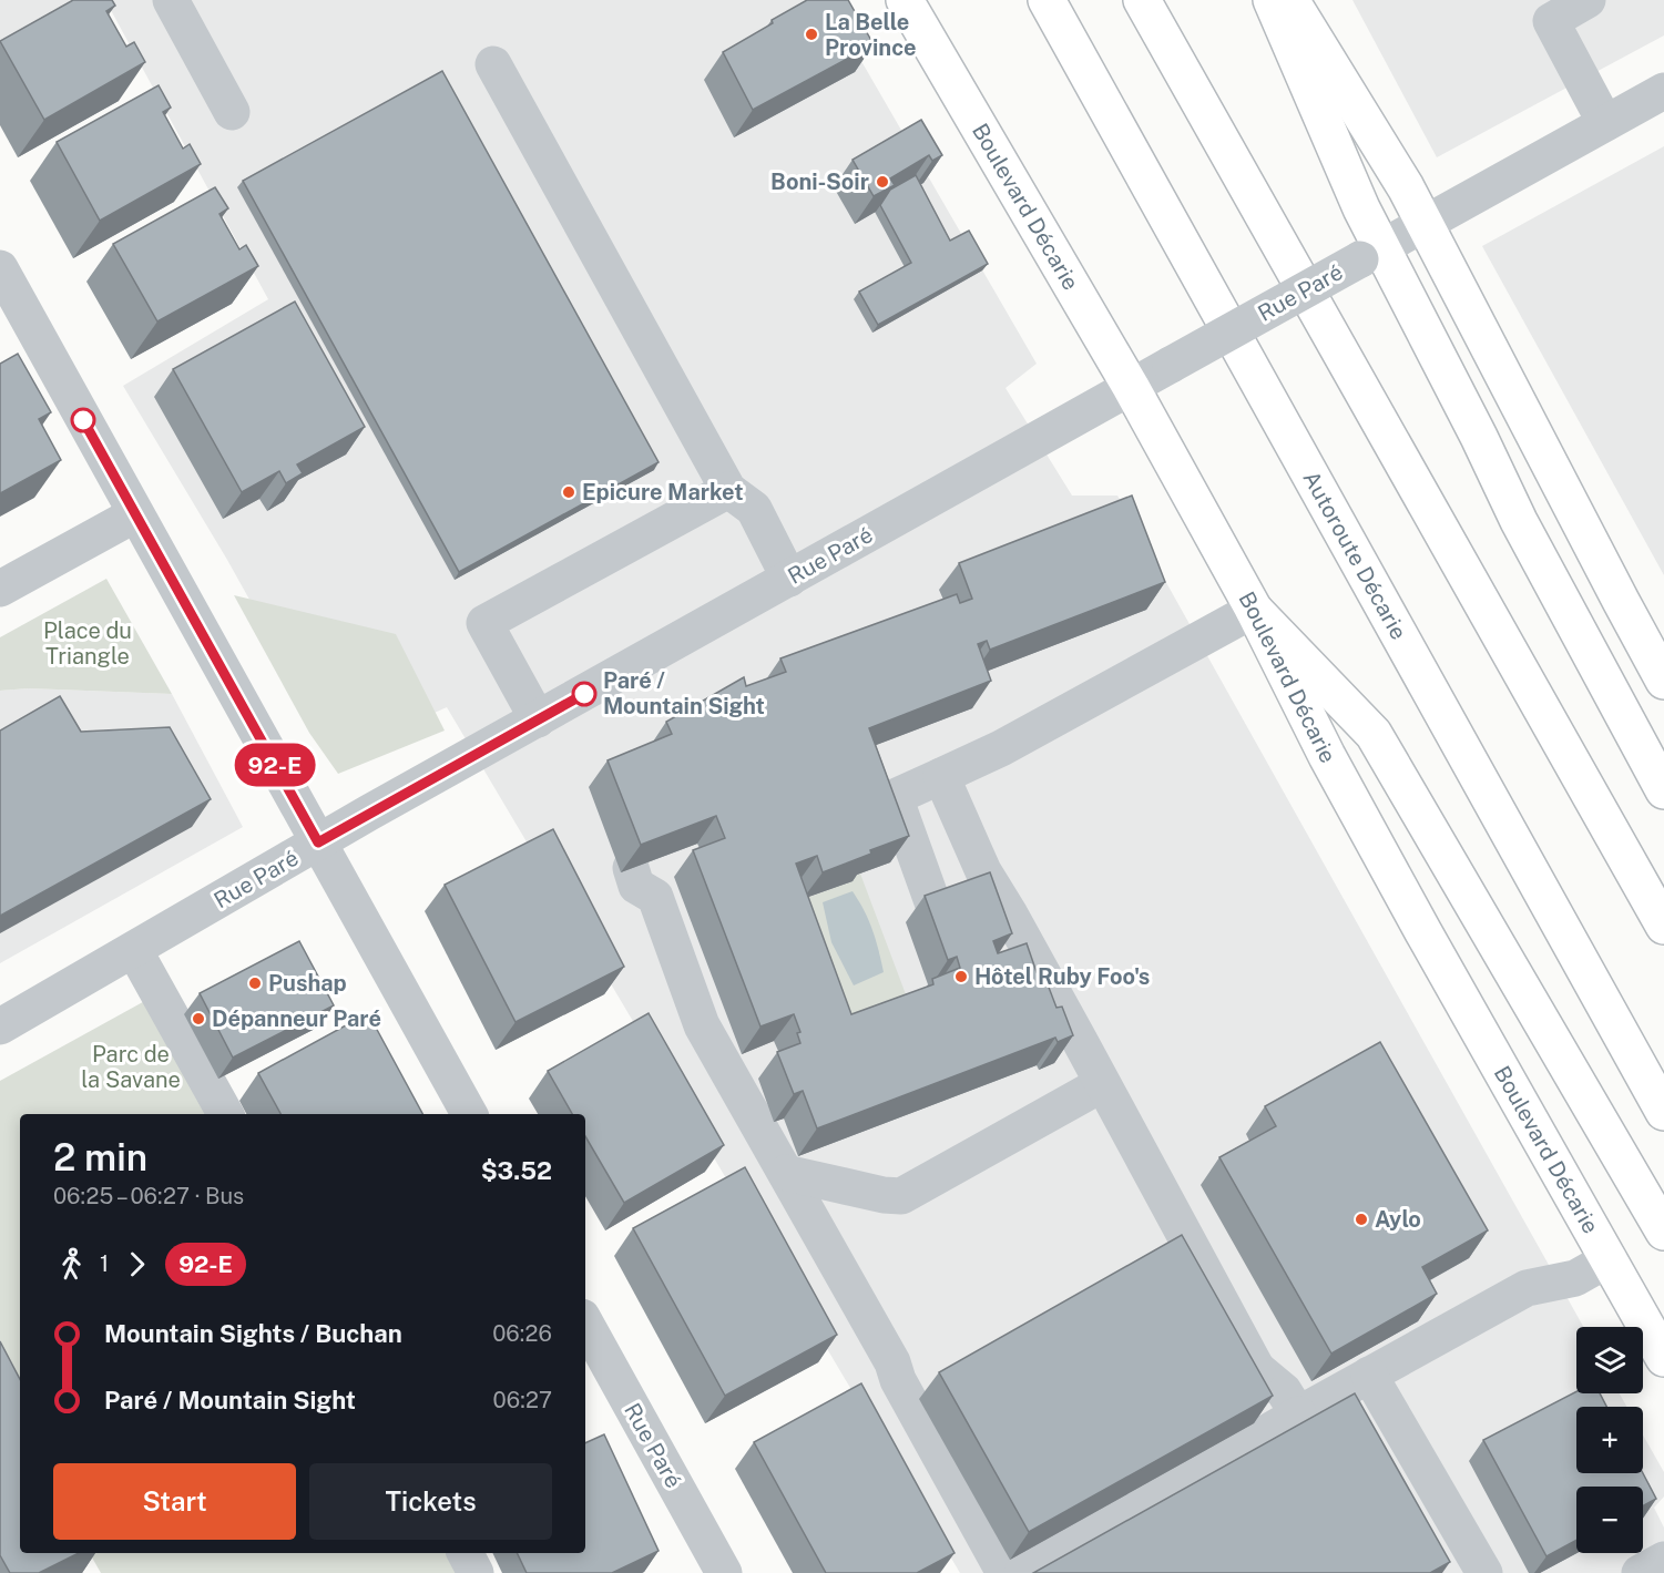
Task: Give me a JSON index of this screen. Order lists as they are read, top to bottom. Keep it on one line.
{"streets":{"main road":["Boulevard Décarie","Autoroute Décarie"],"street":["Rue Paré"]},"crossings":[["Boulevard Décarie","Rue Paré"]],"parks":["Place du Triangle","Parc de la Savane"],"places":["La Belle Province","Boni-Soir","Epicure Market","Paré / Mountain Sight","Hôtel Ruby Foo's","Pushap","Dépanneur Paré","Aylo"],"lines":["bus line 92-E"],"page":{"on_map":"92-E","heading":["2 min","06:25 – 06:27 · Bus","$3.52"],"legs":["1","92-E"],"list":[{"name":"Mountain Sights / Buchan","value":"06:26"},{"name":"Paré / Mountain Sight","value":"06:27"}],"map_buttons":["+","−"],"buttons":["Start","Tickets"]}}
